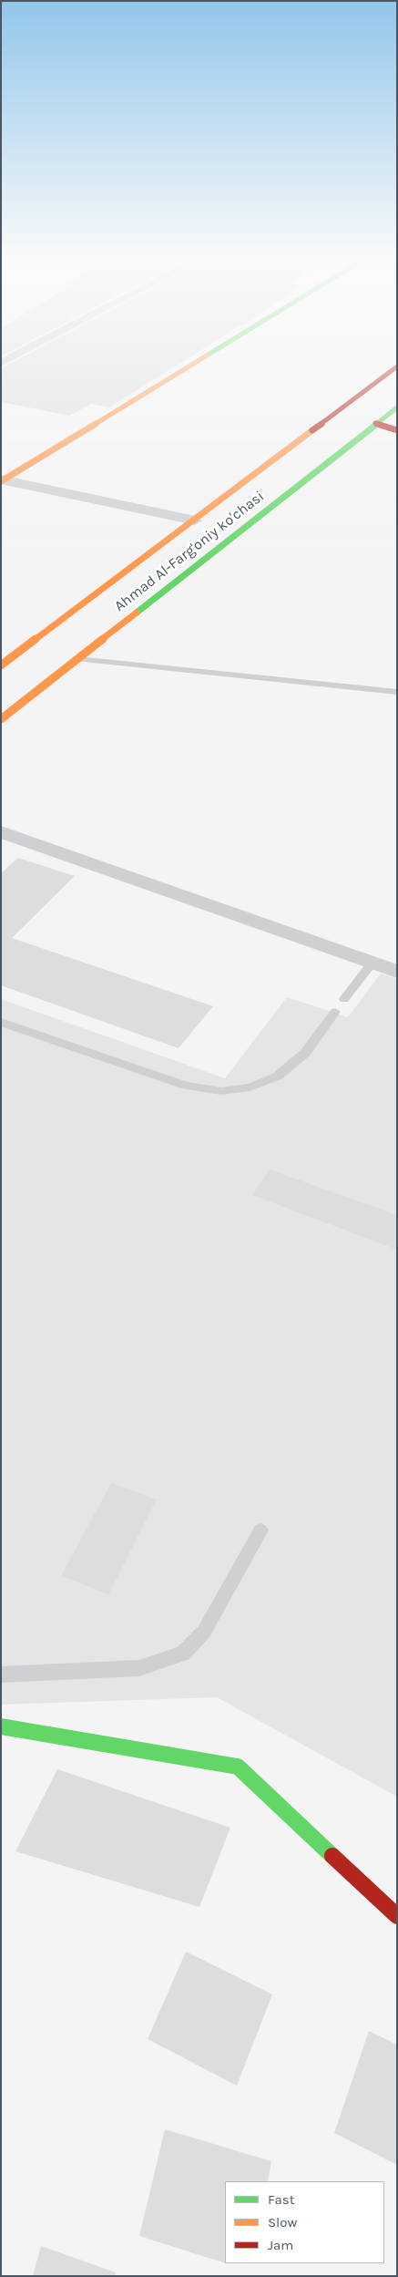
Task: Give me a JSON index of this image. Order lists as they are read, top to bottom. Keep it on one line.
{"streets":{"main road":["Ahmad Al-Farg'oniy ko'chasi"]},"legend":["Fast","Slow","Jam"]}
